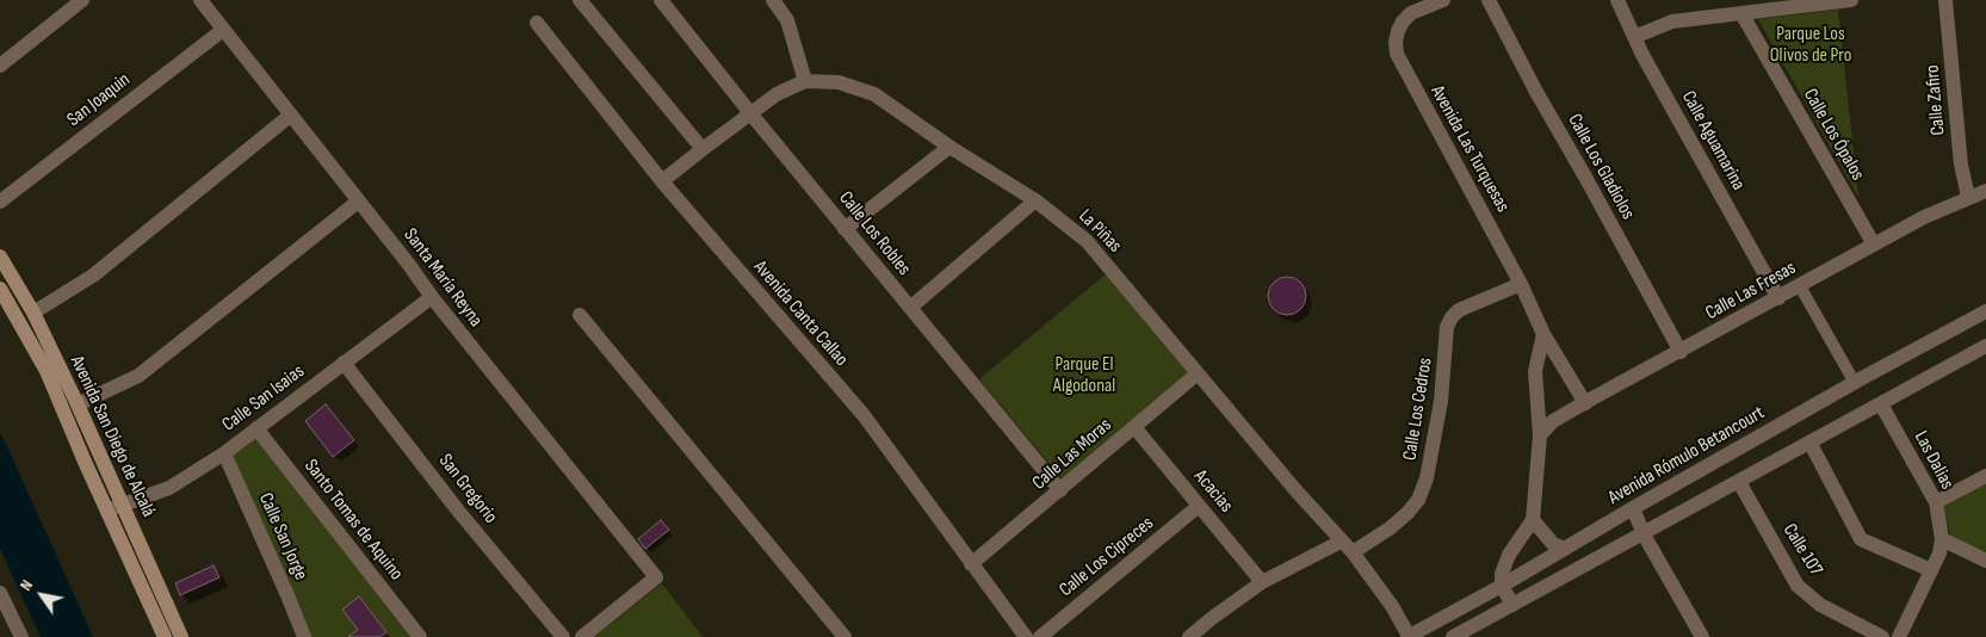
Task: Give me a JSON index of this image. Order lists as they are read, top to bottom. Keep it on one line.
{"streets":{"main road":["Avenida San Diego de Alcalá"],"street":["San Joaquin","Calle Zafiro","Calle Los Ópalos","Calle Aguamarina","Avenida Las Turquesas","Calle Los Gladiolos","La Piñas","Calle Los Robles","Santa María Reyna","Calle Las Fresas","Avenida Canta Callao","Calle San Isaias","Calle Los Cedros","Calle Las Moras","Avenida Rómulo Betancourt","Las Dalias","San Gregorio","Acacias","Santo Tomas de Aquino","Calle San Jorge","Calle 107","Calle Los Cipreces"]},"crossings":[["San Joaquin","Santa María Reyna"],["Calle Zafiro","Calle Las Fresas"],["Calle Los Ópalos","Calle Las Fresas"],["Calle Aguamarina","Calle Las Fresas"],["Avenida Las Turquesas","Calle Las Fresas"],["Avenida Las Turquesas","Calle Los Cedros"],["Calle Los Gladiolos","Calle Las Fresas"],["La Piñas","Calle Los Robles"],["La Piñas","Avenida Canta Callao"],["La Piñas","Calle Los Cedros"],["La Piñas","Calle Las Moras"],["La Piñas","Avenida Rómulo Betancourt"],["Calle Los Robles","Calle Las Moras"],["Santa María Reyna","Calle San Isaias"],["Avenida Canta Callao","Calle Las Moras"],["Calle San Isaias","Avenida San Diego de Alcalá"],["Calle San Isaias","San Gregorio"],["Calle San Isaias","Santo Tomas de Aquino"],["Calle San Isaias","Calle San Jorge"],["Calle Las Moras","Acacias"],["Acacias","Calle Los Cipreces"]],"parks":["Parque Los Olivos de Pro","Parque El Algodonal"],"north":"top left"}
